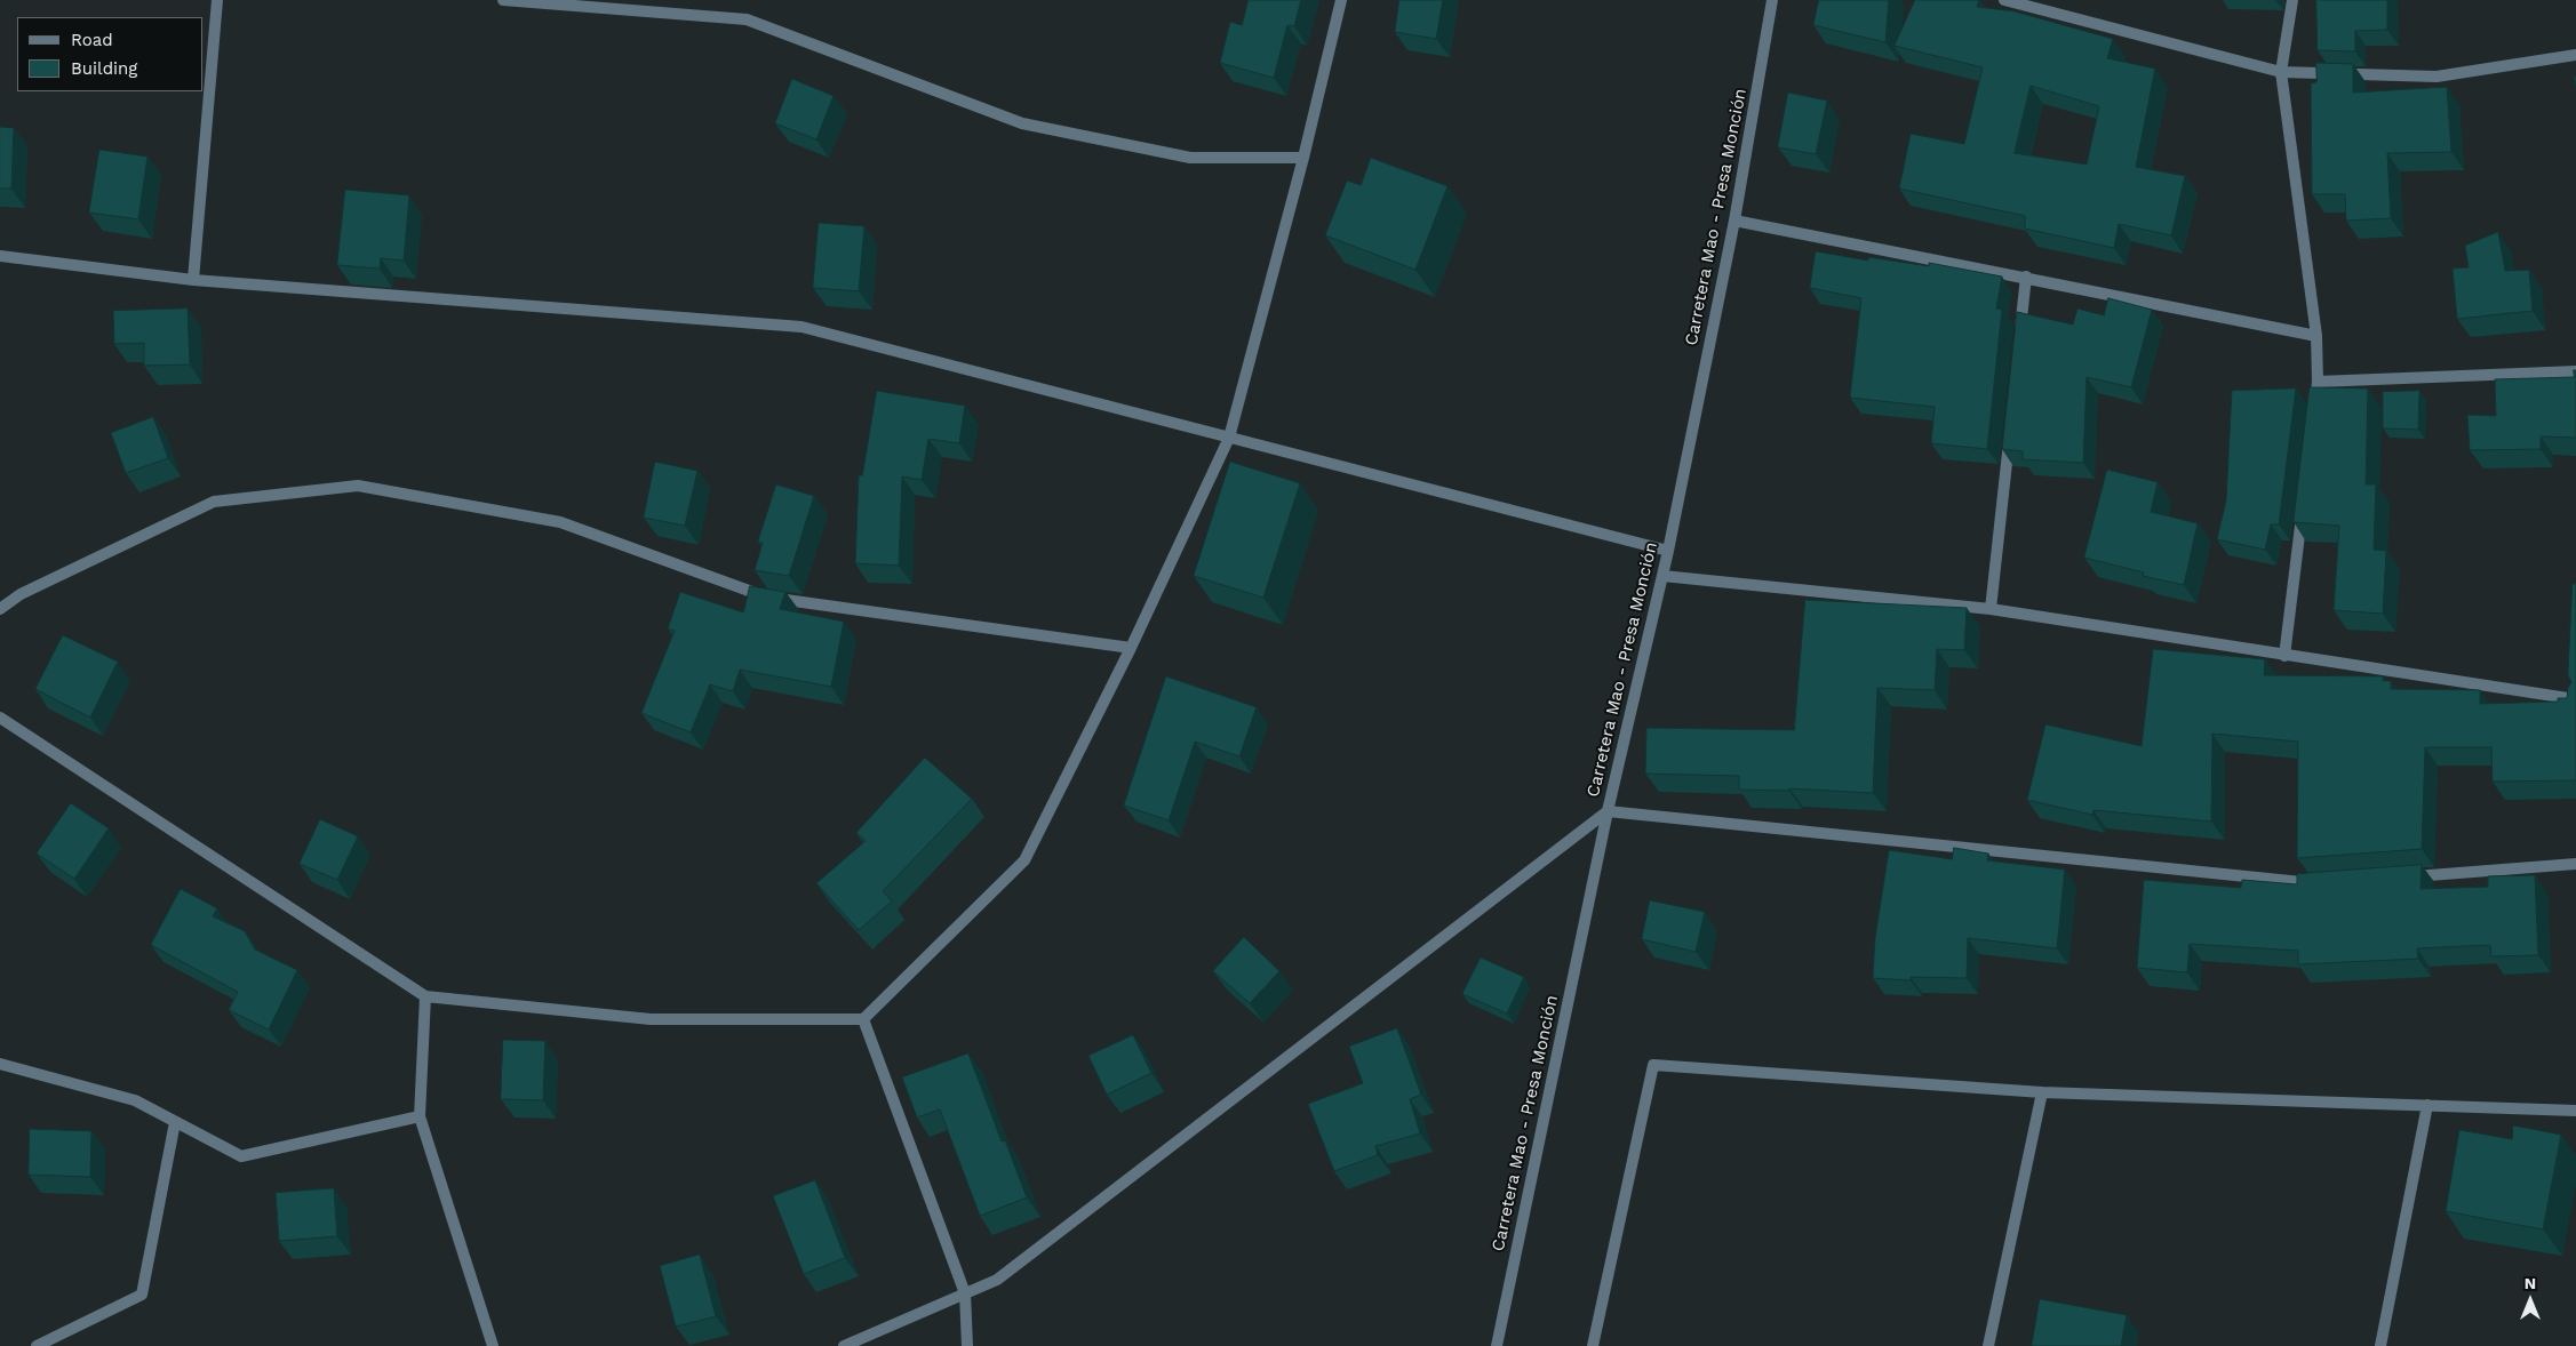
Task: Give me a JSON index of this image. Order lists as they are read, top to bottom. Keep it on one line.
{"streets":{"street":["Carretera Mao - Presa Monción"]},"legend":["Road","Building"],"north":"top"}
